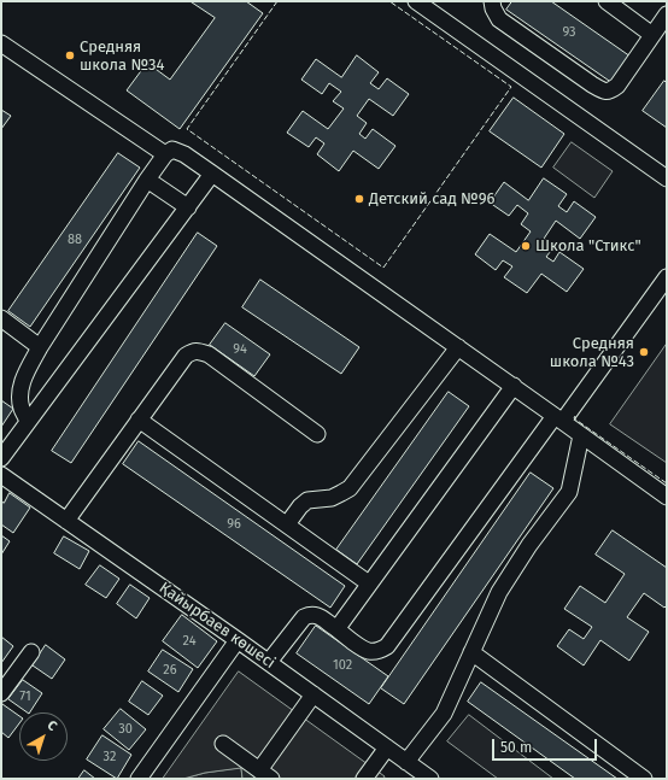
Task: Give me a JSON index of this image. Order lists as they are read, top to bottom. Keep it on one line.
{"streets":{"street":["Қайырбаев көшесі"]},"places":["Средняя школа №34","Детский сад №96","Школа \"Стикс\"","Средняя школа №43"],"house_numbers":["93","88","94","96","24","102","26","71","30","32"],"scale_bar":"50 m","north":"top right"}
